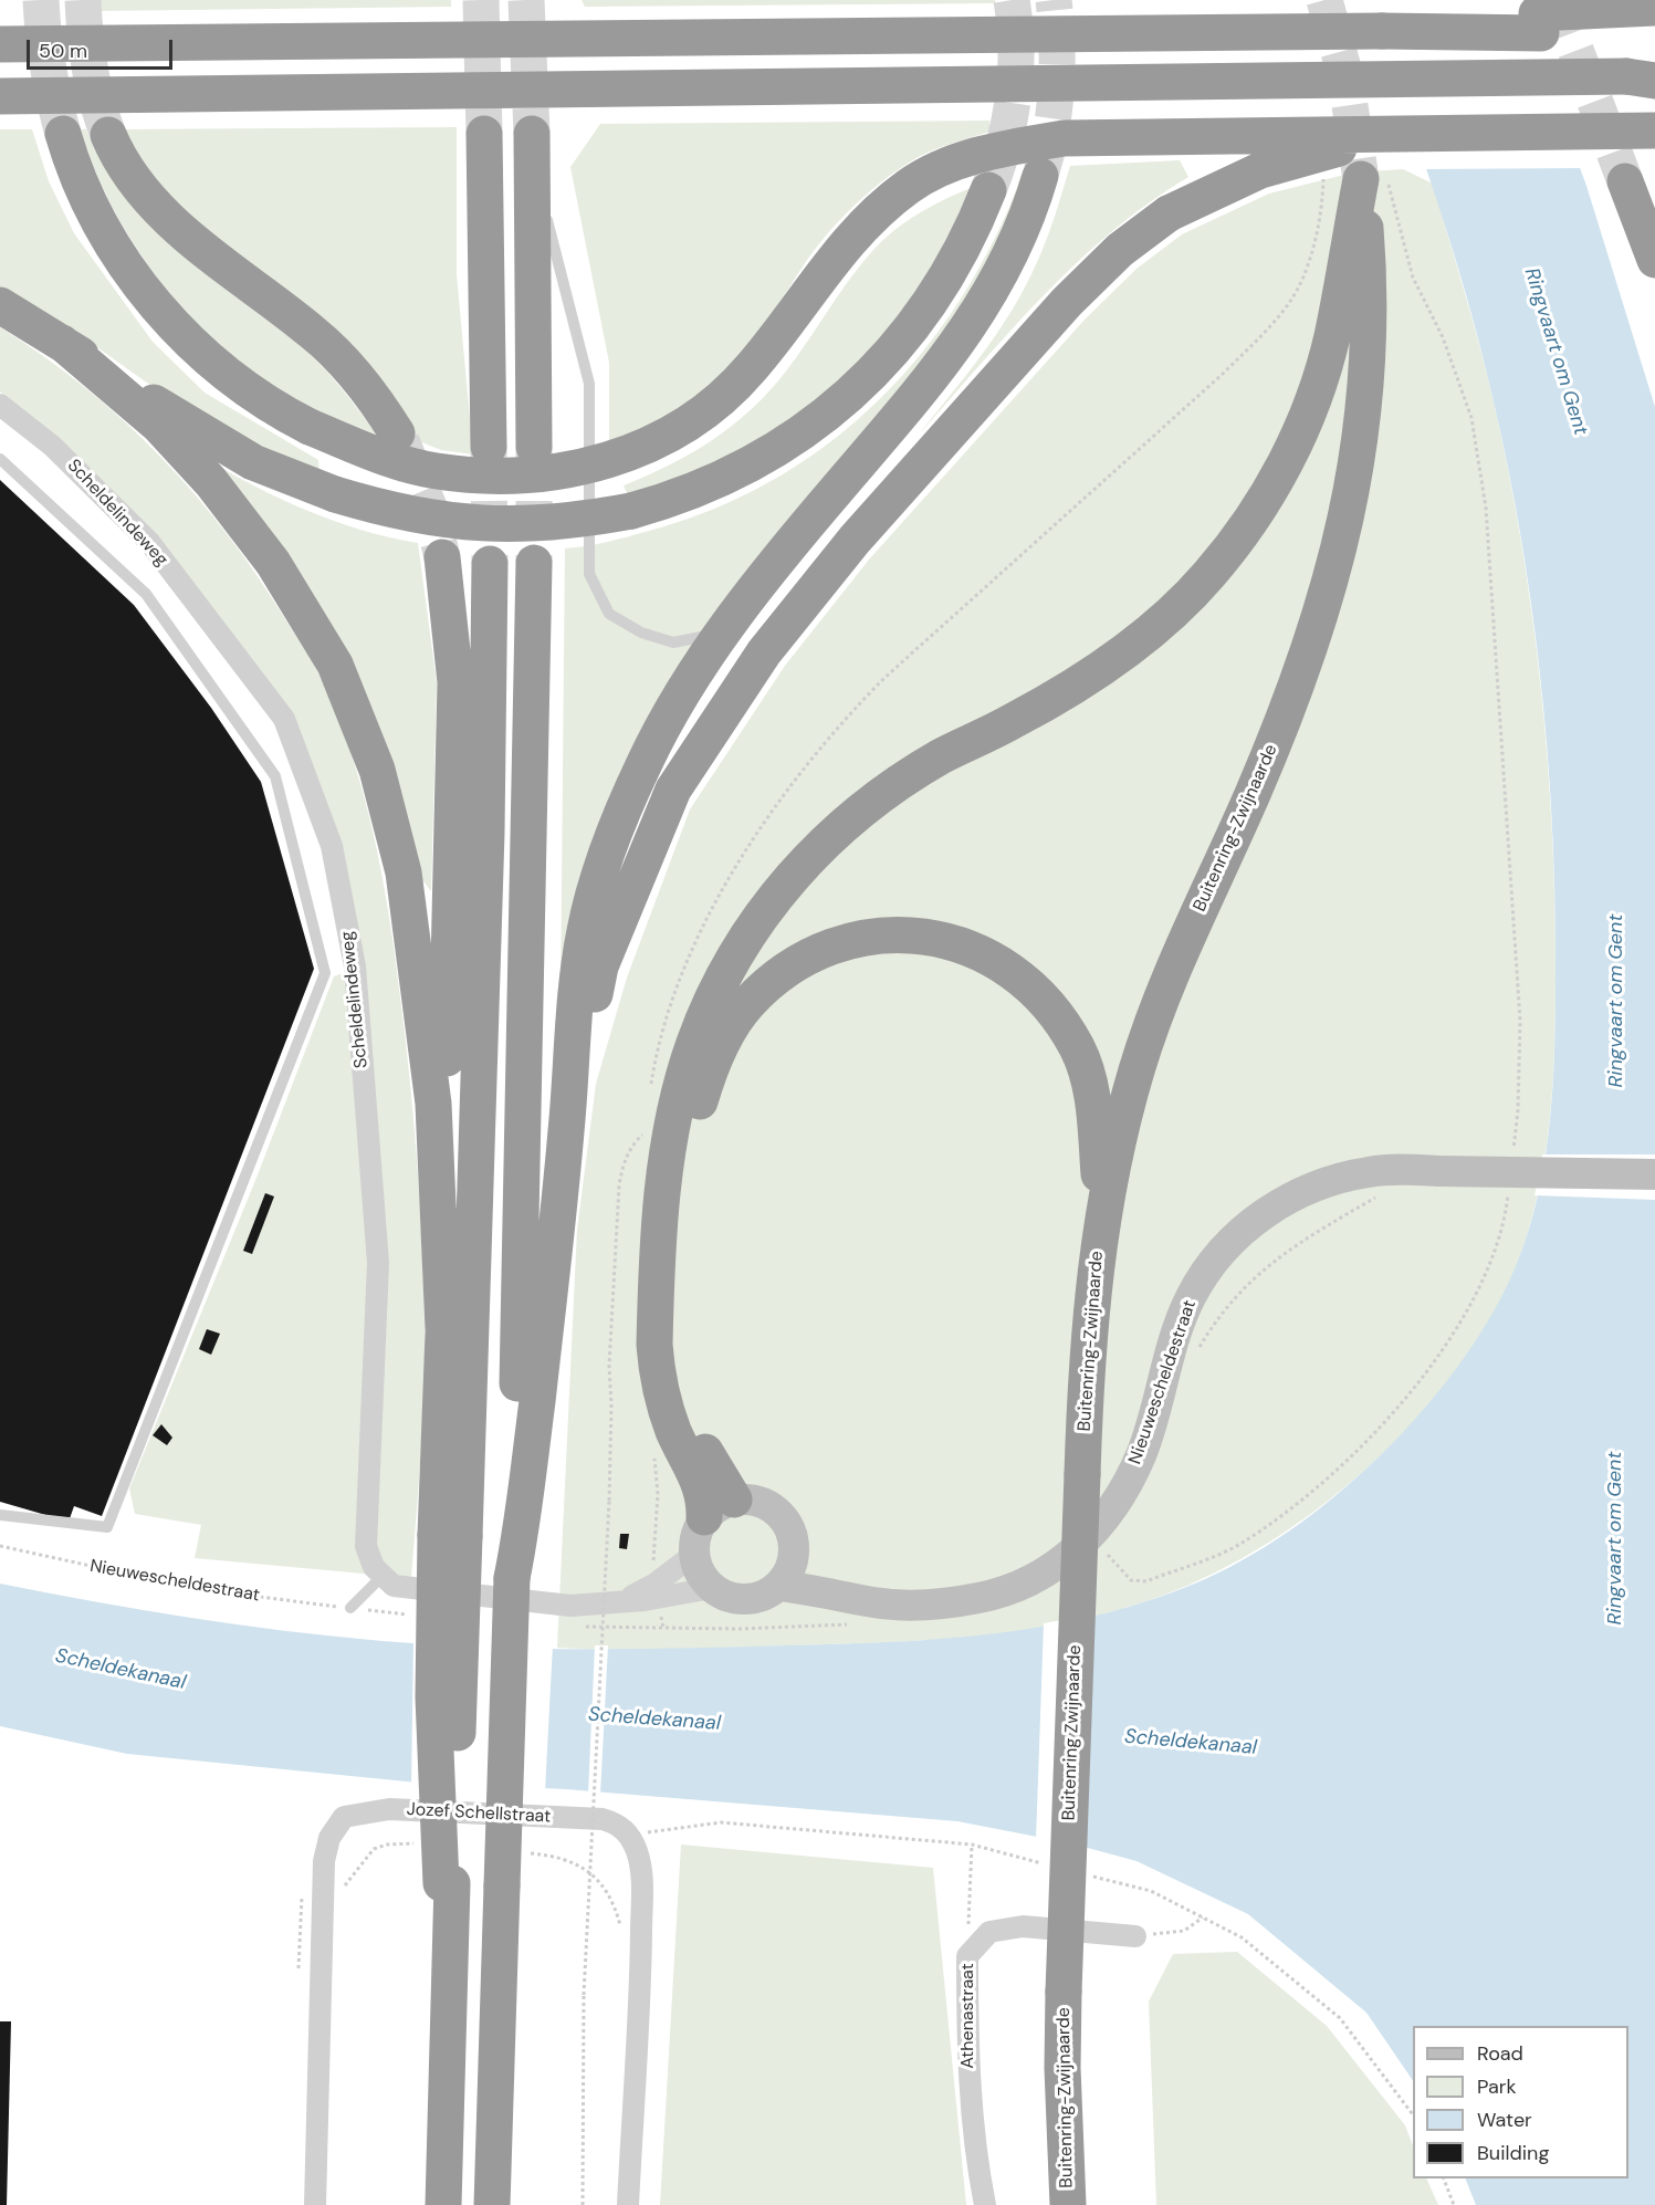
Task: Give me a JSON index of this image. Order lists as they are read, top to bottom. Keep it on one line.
{"streets":{"highway":["Buitenring-Zwijnaarde","Buitenring Zwijnaarde"],"main road":["Nieuwescheldestraat"],"street":["Scheldelindeweg","Jozef Schellstraat","Athenastraat"]},"crossings":[["Buitenring-Zwijnaarde","Buitenring Zwijnaarde"]],"water":["Ringvaart om Gent","Scheldekanaal"],"legend":["Road","Park","Water","Building"],"scale_bar":"50 m"}
